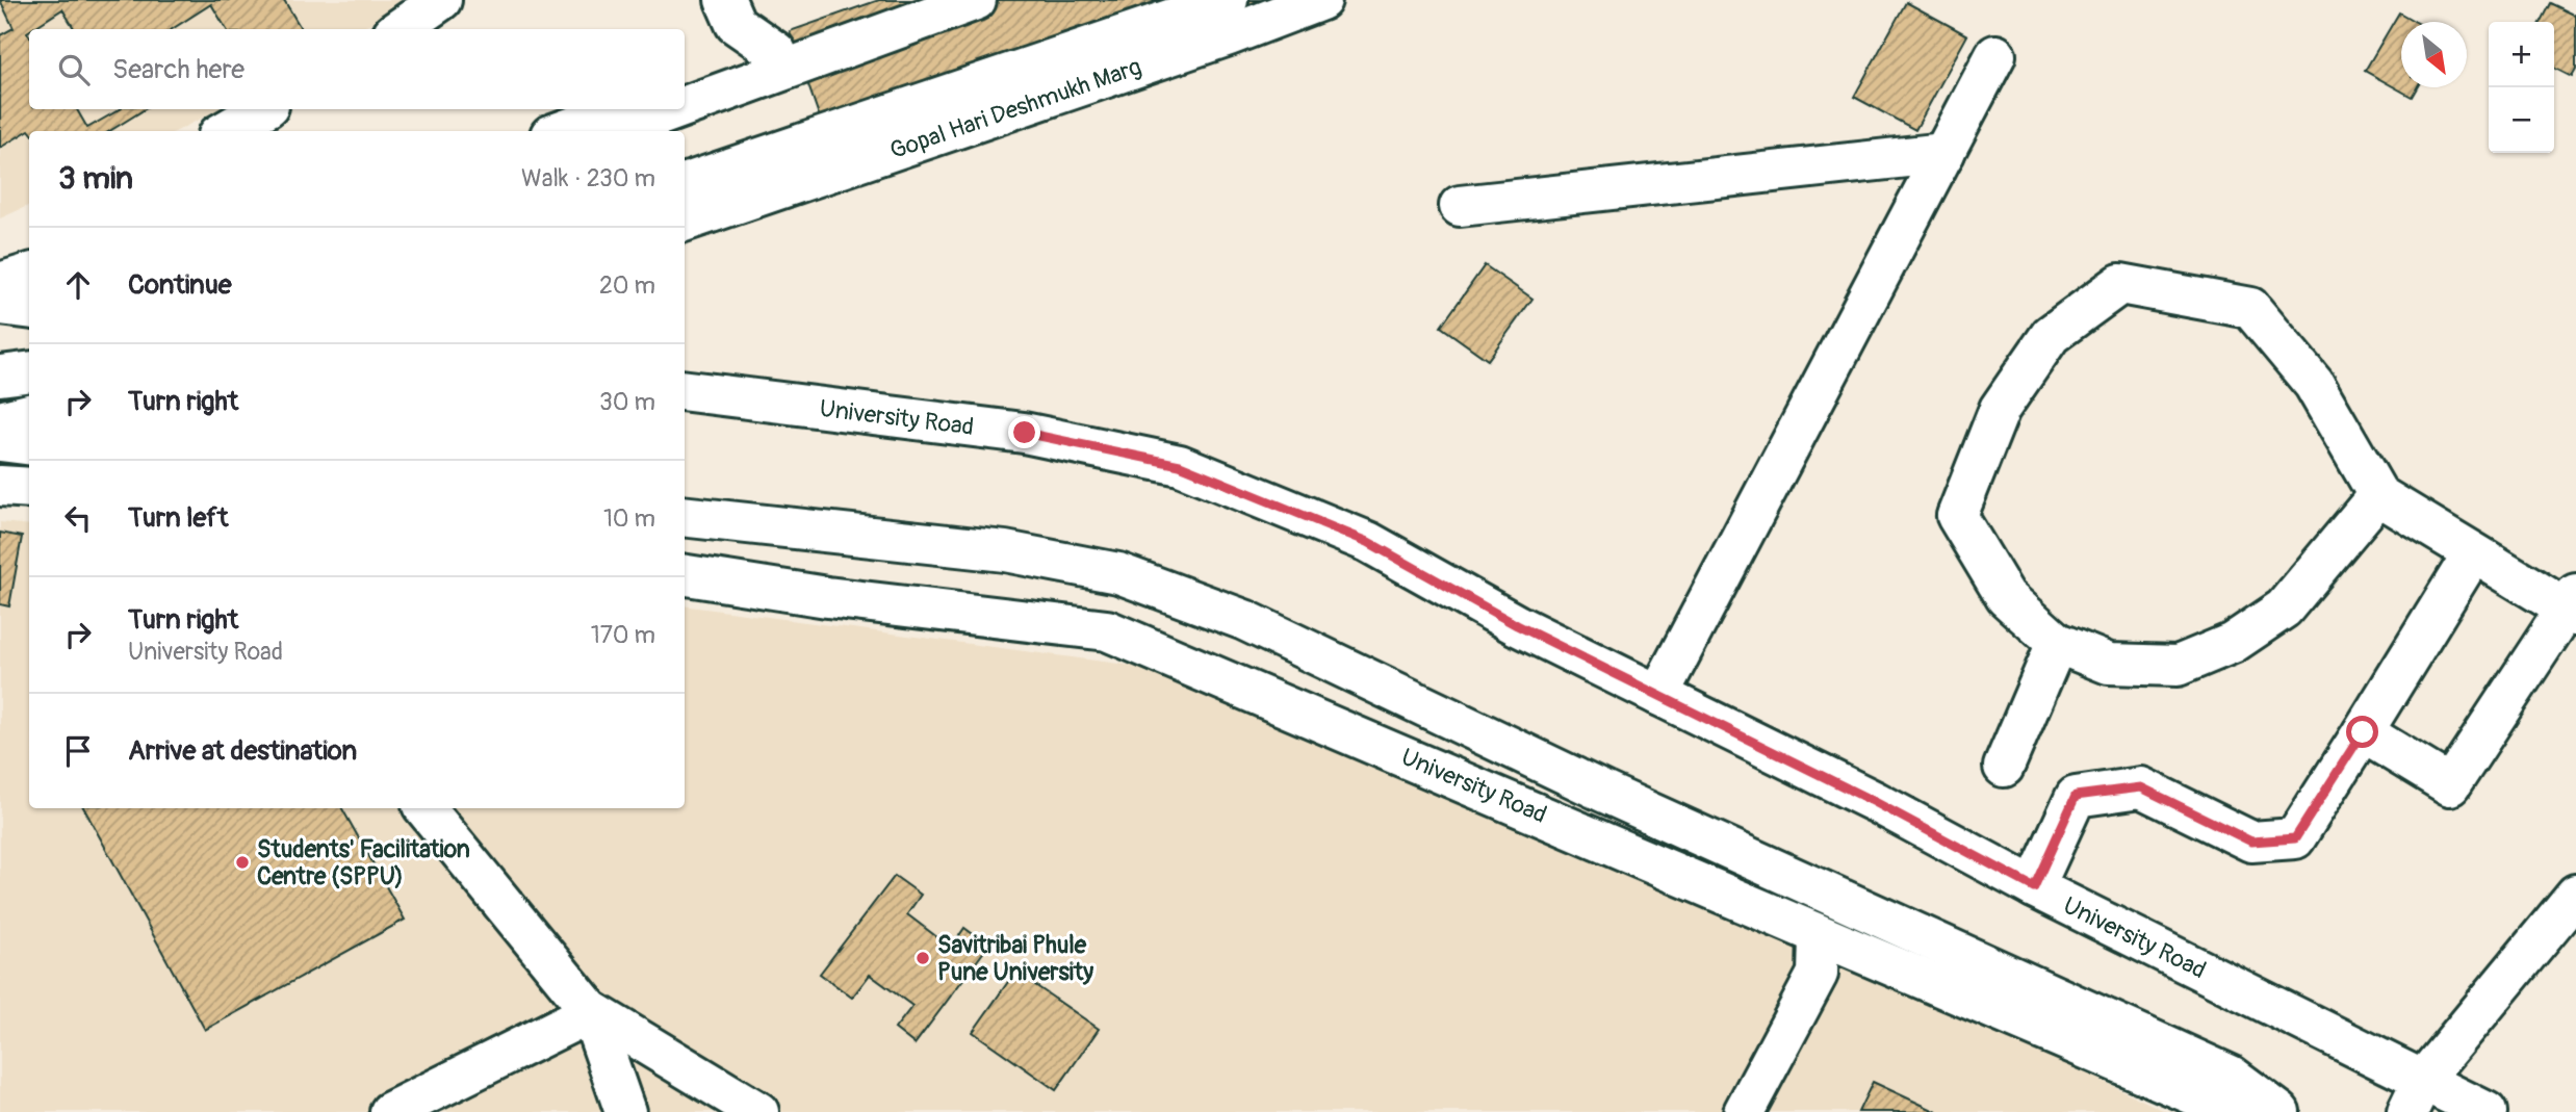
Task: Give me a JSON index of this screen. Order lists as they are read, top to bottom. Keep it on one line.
{"streets":{"main road":["Gopal Hari Deshmukh Marg","University Road"]},"places":["Students' Facilitation Centre (SPPU)","Savitribai Phule Pune University"],"north":"bottom right","page":{"map_buttons":["+","−"],"search":"Search here","heading":["3 min","Walk · 230 m"],"list":[["Continue","20 m"],["Turn right","30 m"],["Turn left","10 m"],["Turn right","University Road","170 m"],"Arrive at destination"]}}
